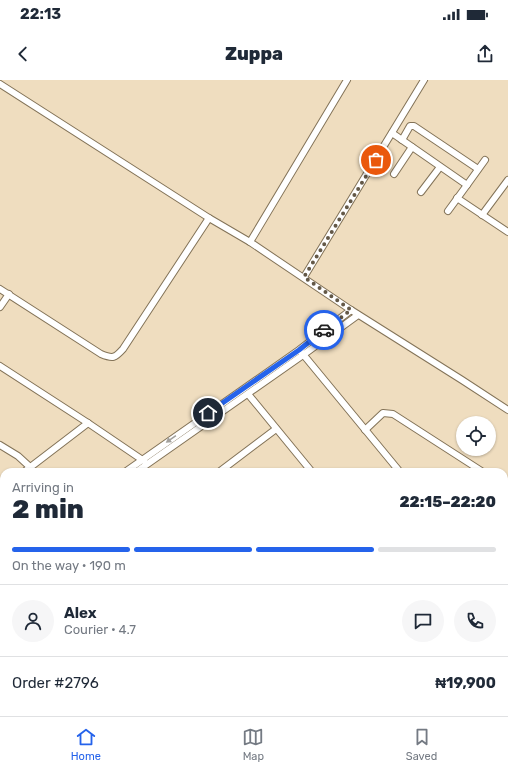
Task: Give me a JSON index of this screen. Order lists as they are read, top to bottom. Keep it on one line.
{"page":{"status":"22:13","header":"Zuppa","heading":["2 min","Arriving in","22:15–22:20"],"panel":["Alex","Courier · 4.7","Order #2796","₦19,900"],"bar":"On the way · 190 m","tabs":["Home","Map","Saved"]}}
